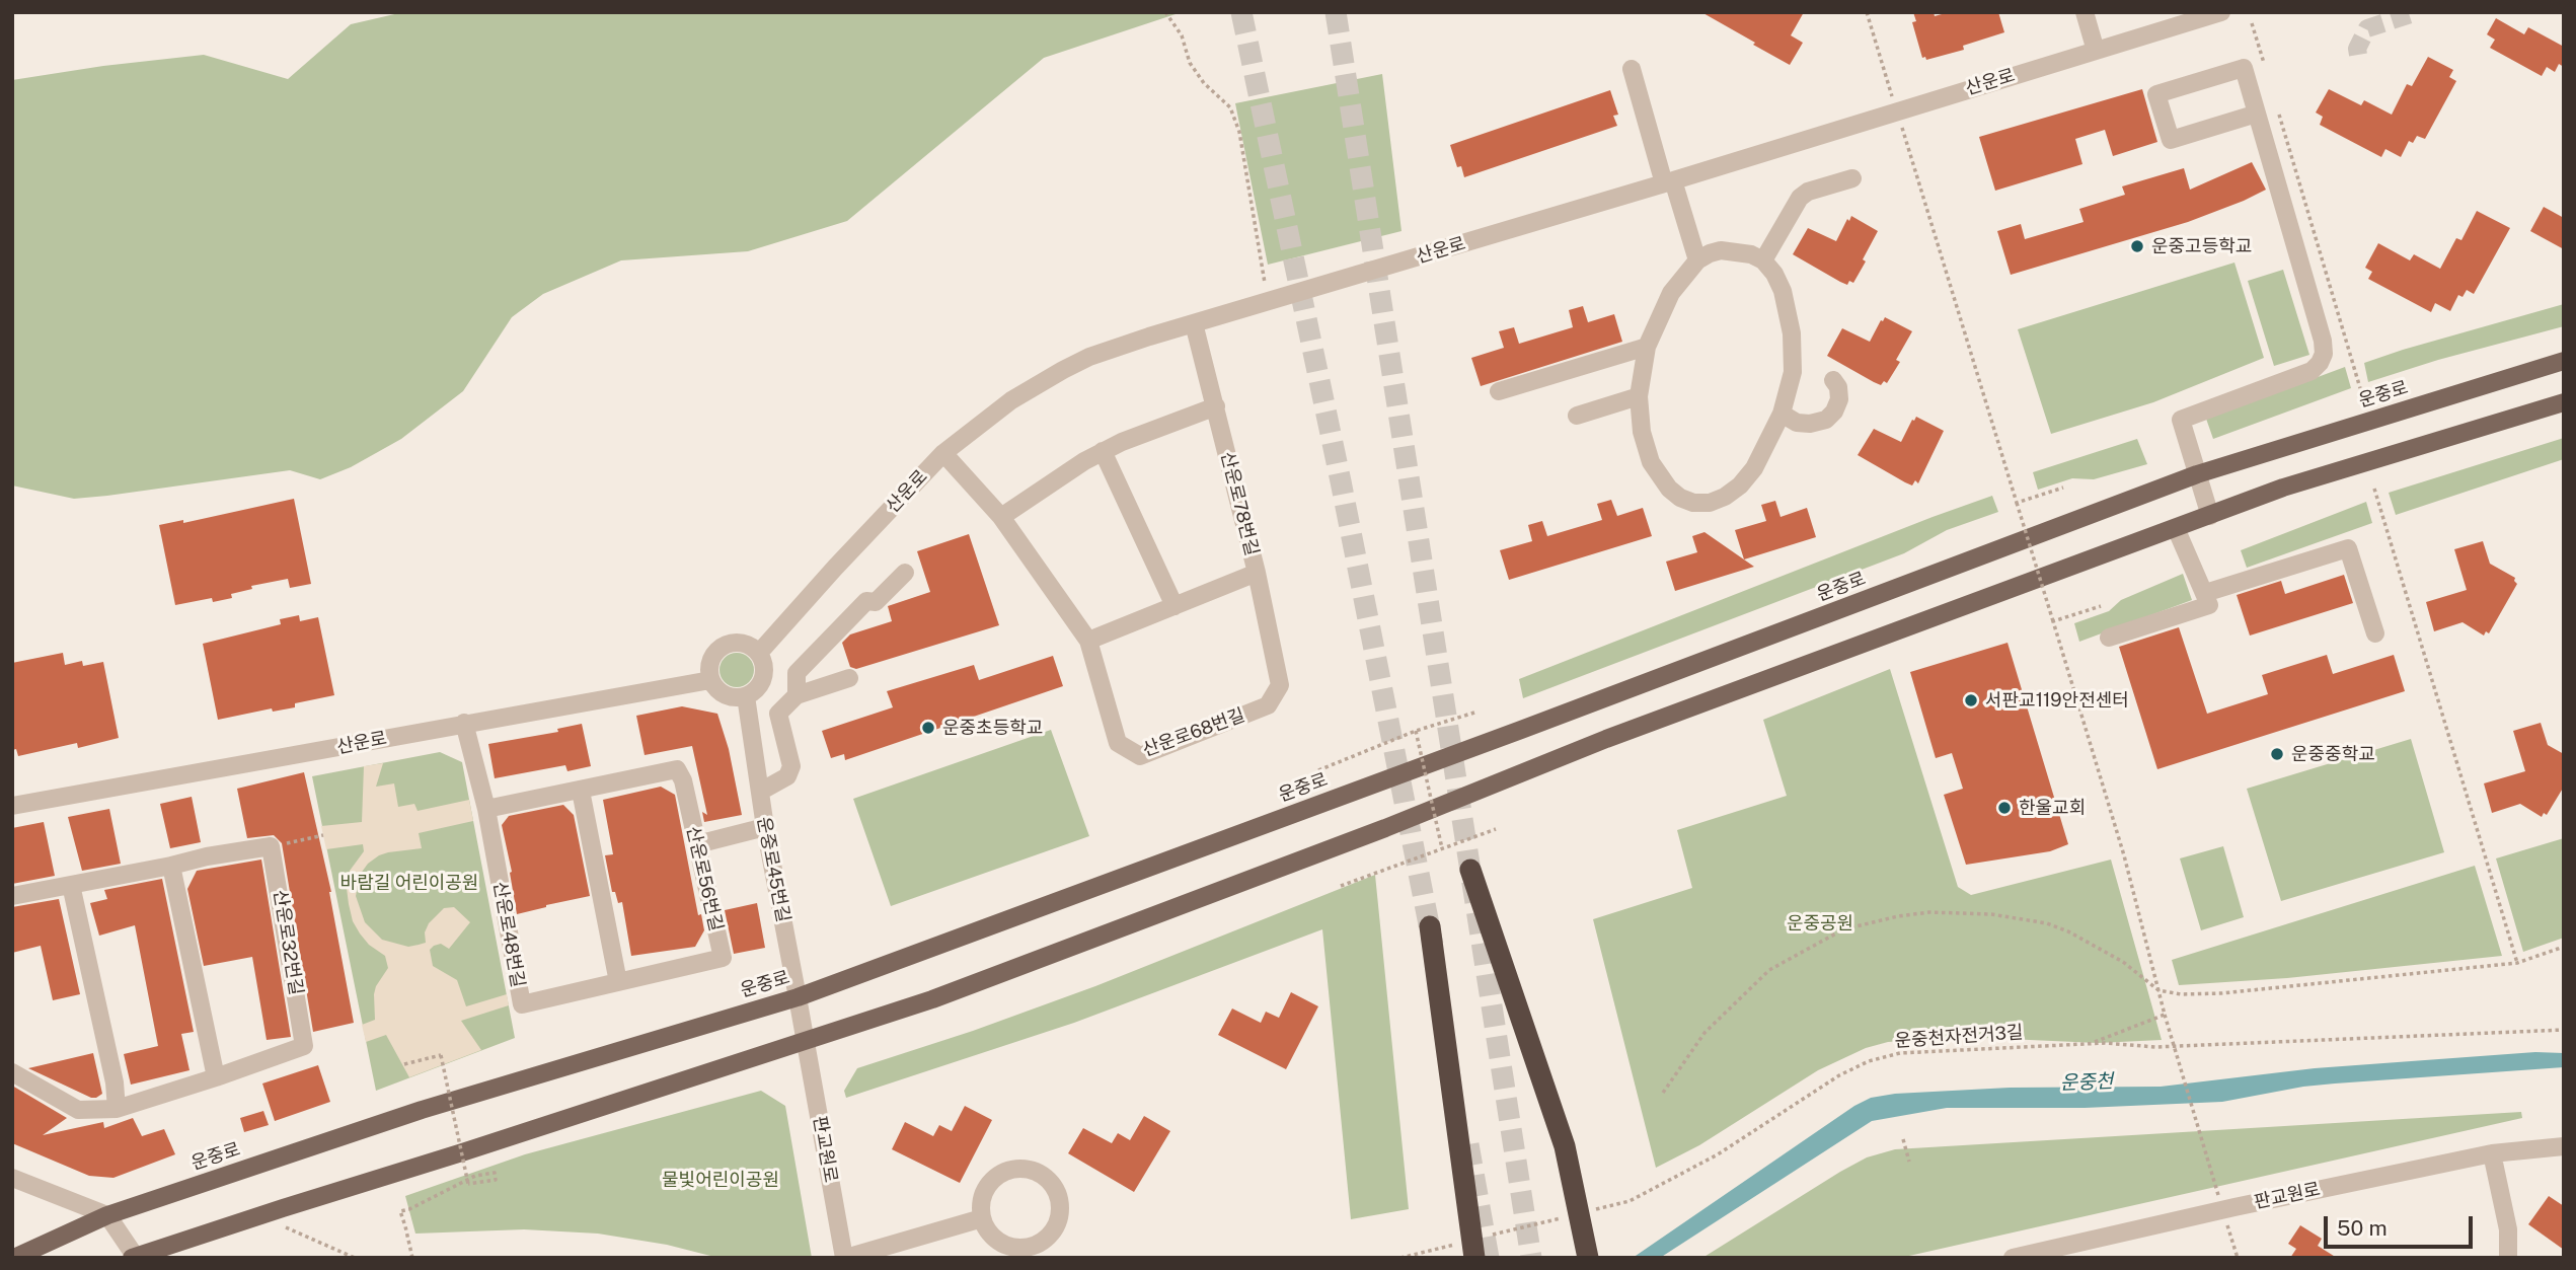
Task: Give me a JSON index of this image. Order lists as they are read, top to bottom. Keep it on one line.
{"streets":{"main road":["운중로"],"street":["산운로","산운로78번길","산운로68번길","운중로45번길","산운로56번길","산운로48번길","산운로32번길","판교원로"],"path":["운중천자전거3길"]},"crossings":[["산운로","산운로78번길"],["산운로","산운로68번길"],["산운로","운중로45번길"],["산운로","산운로48번길"],["운중로","운중로45번길"],["산운로78번길","산운로68번길"],["운중로45번길","판교원로"],["산운로56번길","산운로48번길"]],"water":["운중천"],"parks":["바람길 어린이공원","운중공원","물빛어린이공원"],"places":["운중고등학교","서판교119안전센터","운중초등학교","운중중학교","한울교회"],"scale_bar":"50 m"}
